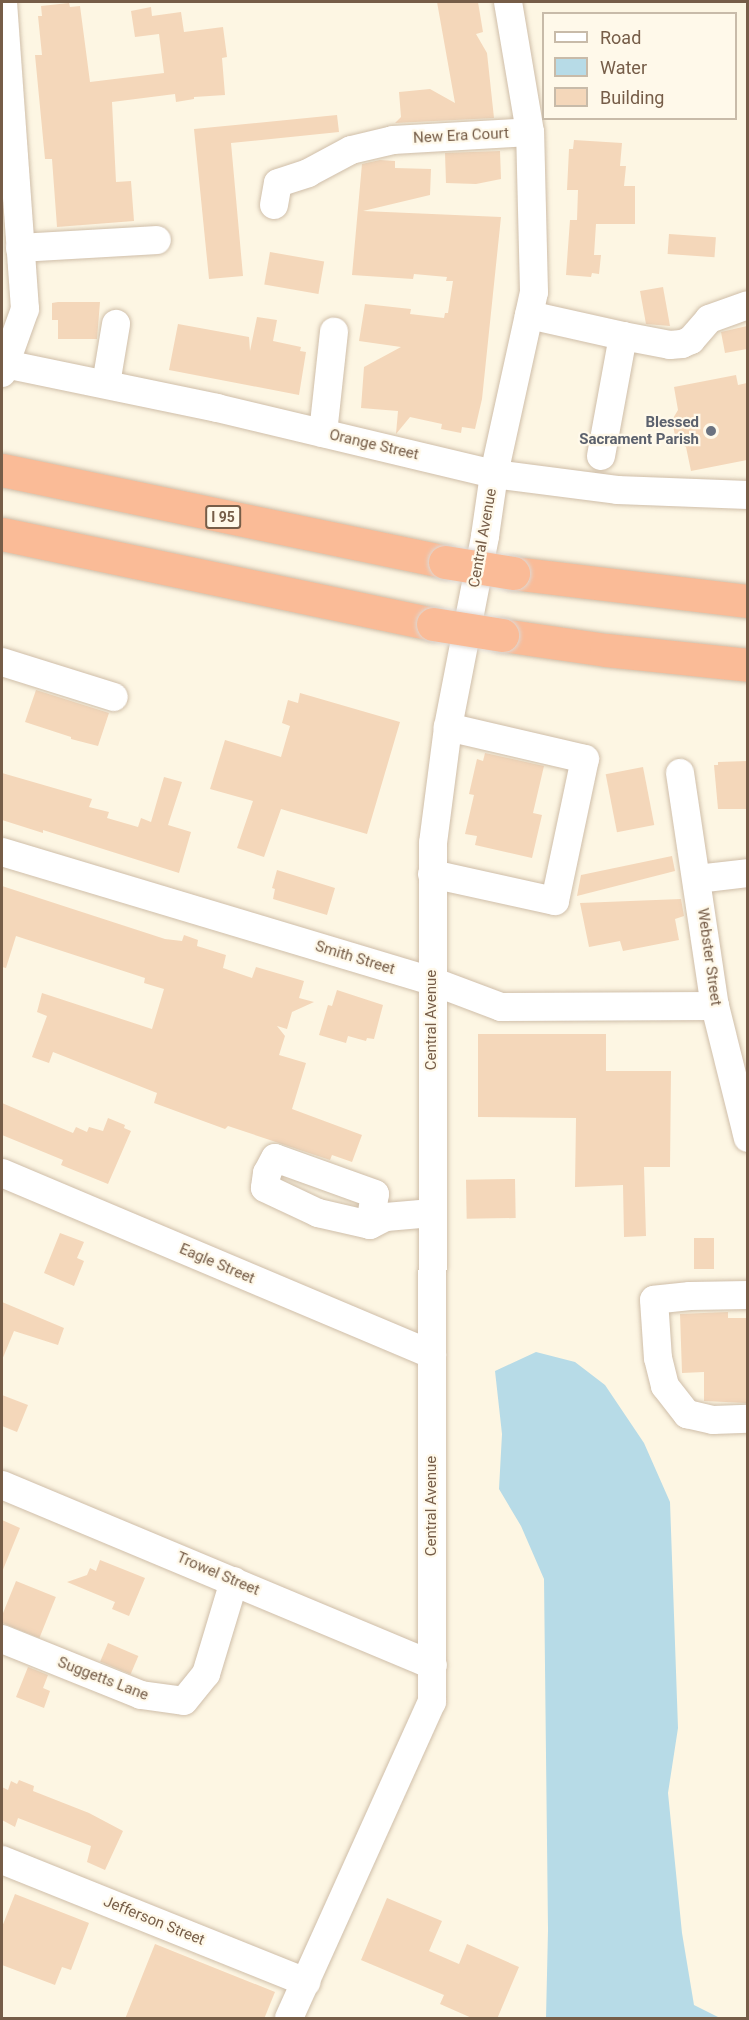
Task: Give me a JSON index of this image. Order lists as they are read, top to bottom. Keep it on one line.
{"streets":{"highway":["I 95"],"street":["New Era Court","Orange Street","Central Avenue","Webster Street","Smith Street","Eagle Street","Trowel Street","Suggetts Lane","Jefferson Street"]},"crossings":[["New Era Court","Central Avenue"],["Orange Street","Central Avenue"],["Central Avenue","Smith Street"],["Central Avenue","Eagle Street"],["Central Avenue","Trowel Street"],["Central Avenue","Jefferson Street"],["Webster Street","Smith Street"],["Trowel Street","Suggetts Lane"]],"places":["Blessed Sacrament Parish"],"legend":["Road","Water","Building"]}
